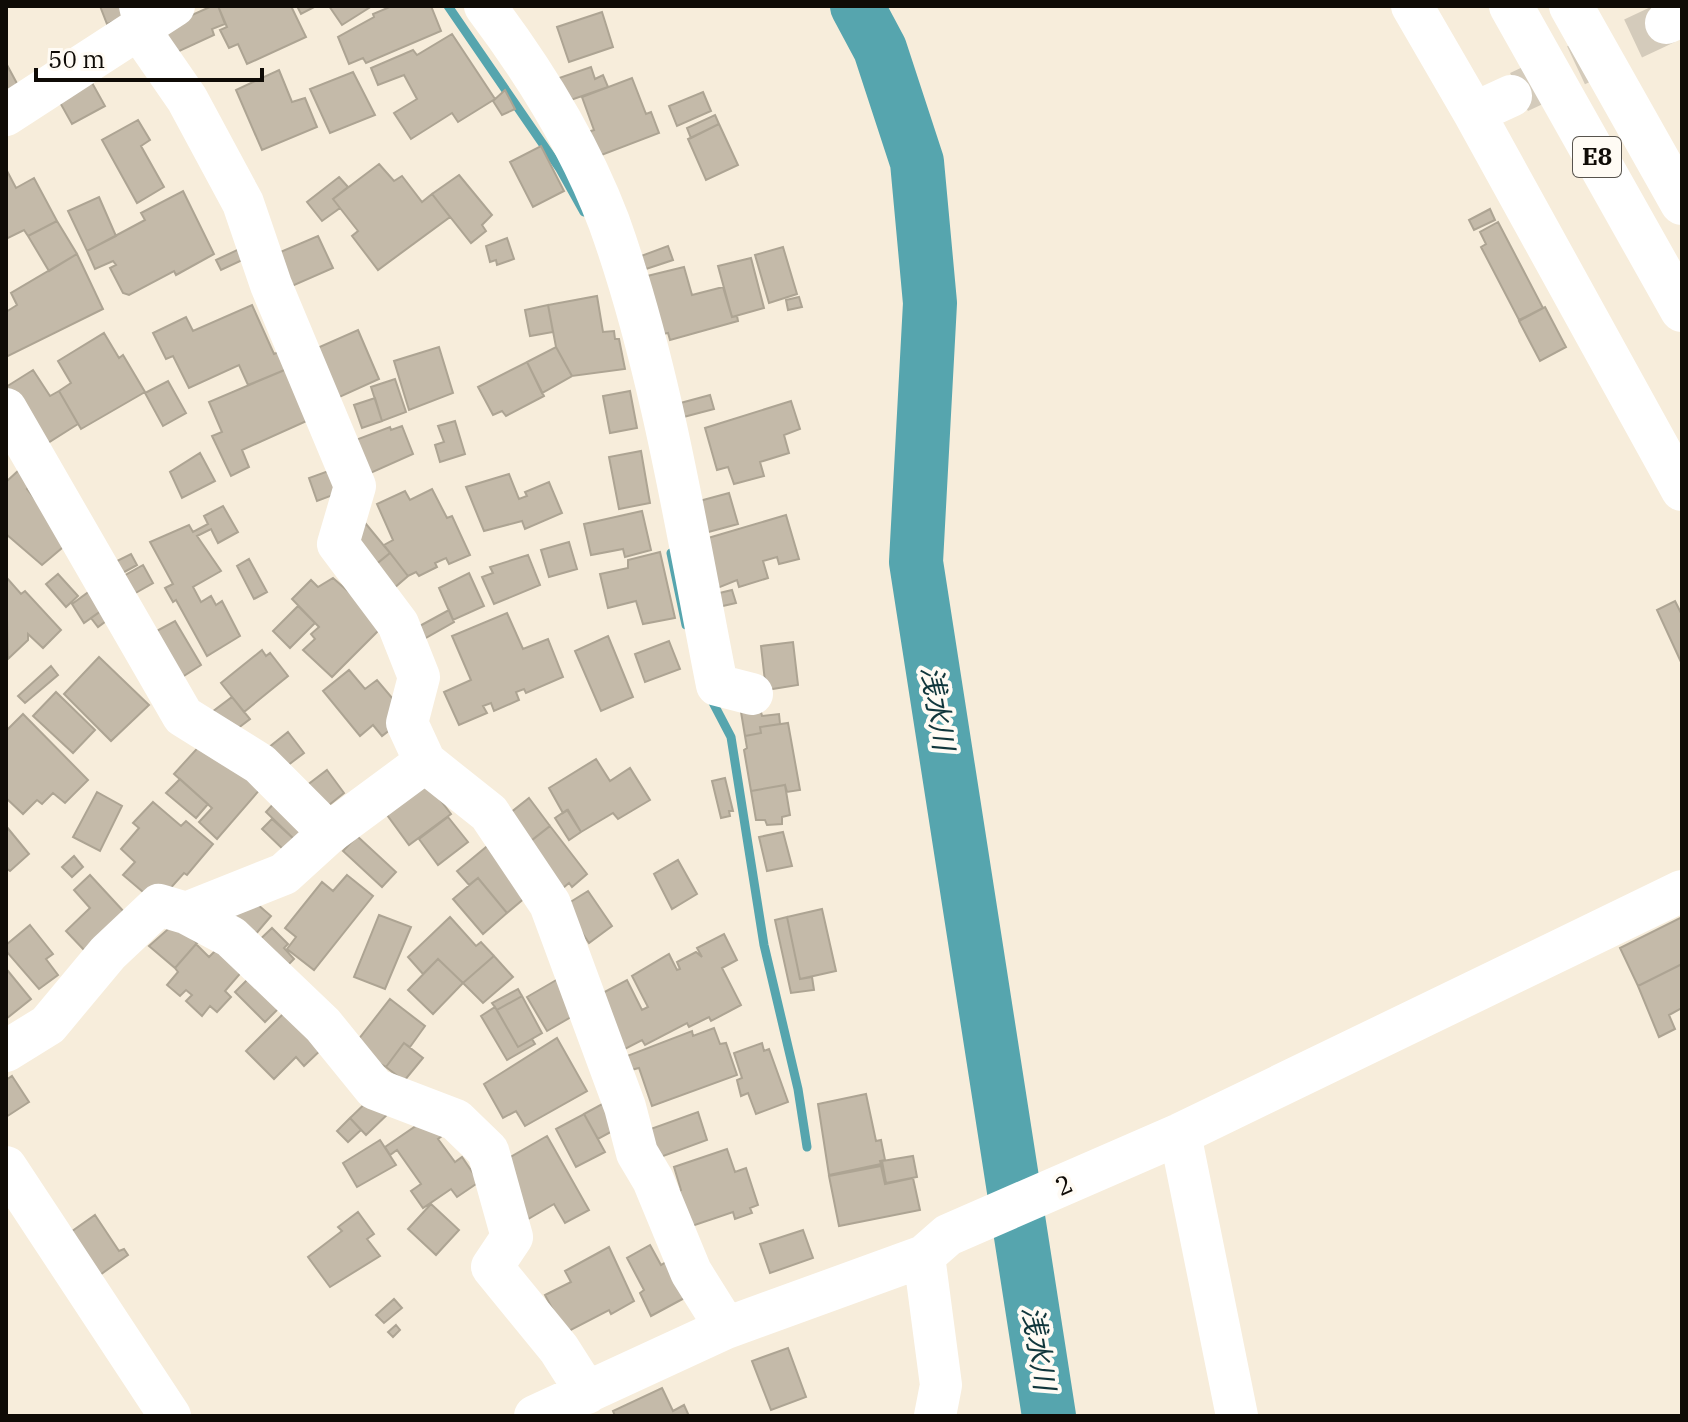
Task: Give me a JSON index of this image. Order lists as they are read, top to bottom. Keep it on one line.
{"streets":{"highway":["E8"],"street":["2"]},"water":["浅水川"],"scale_bar":"50 m"}
